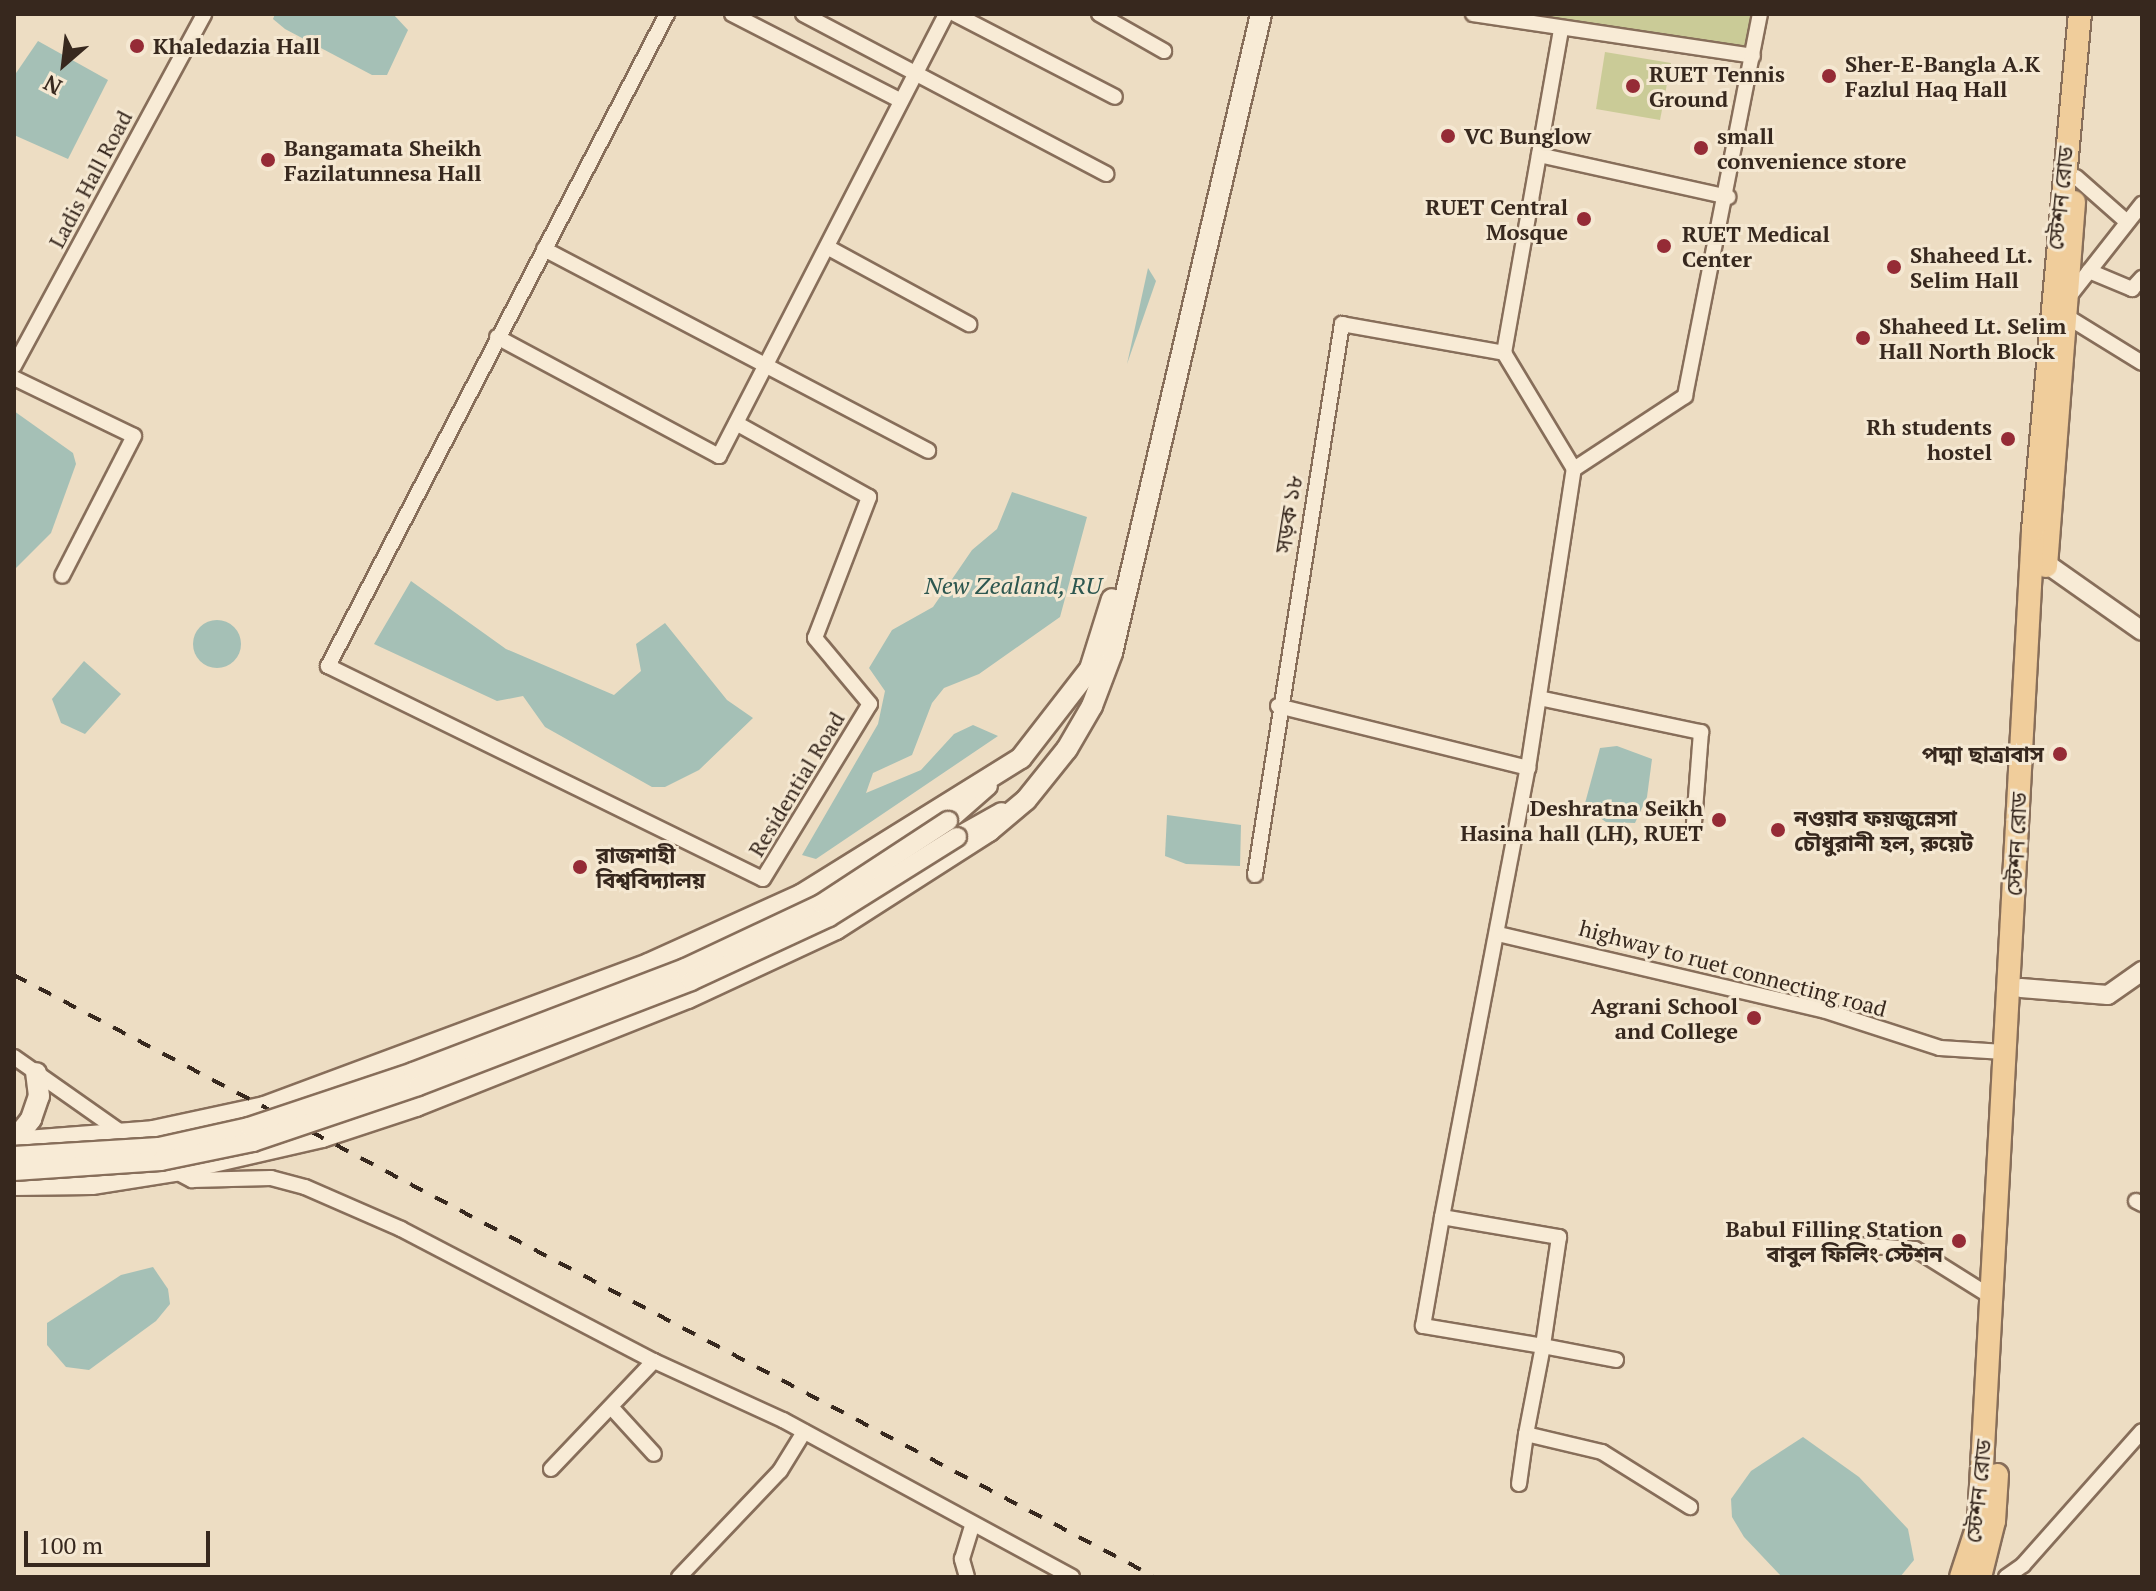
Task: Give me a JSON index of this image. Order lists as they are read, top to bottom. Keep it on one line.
{"streets":{"main road":["স্টেশন রোড"],"street":["Ladis Hall Road","সড়ক ১৮","Residential Road","highway to ruet connecting road"]},"crossings":[["স্টেশন রোড","highway to ruet connecting road"]],"water":["New Zealand, RU"],"places":["Khaledazia Hall","Sher-E-Bangla A.K Fazlul Haq Hall","RUET Tennis Ground","VC Bunglow","small convenience store","Bangamata Sheikh Fazilatunnesa Hall","RUET Central Mosque","RUET Medical Center","Shaheed Lt. Selim Hall","Shaheed Lt. Selim Hall North Block","Rh students hostel","পদ্মা ছাত্রাবাস","Deshratna Seikh Hasina hall (LH), RUET","নওয়াব ফয়জুন্নেসা চৌধুরানী হল, রুয়েট","রাজশাহী বিশ্ববিদ্যালয়","Agrani School and College","Babul Filling Station বাবুল ফিলিং স্টেশন"],"scale_bar":"100 m","north":"bottom left"}
